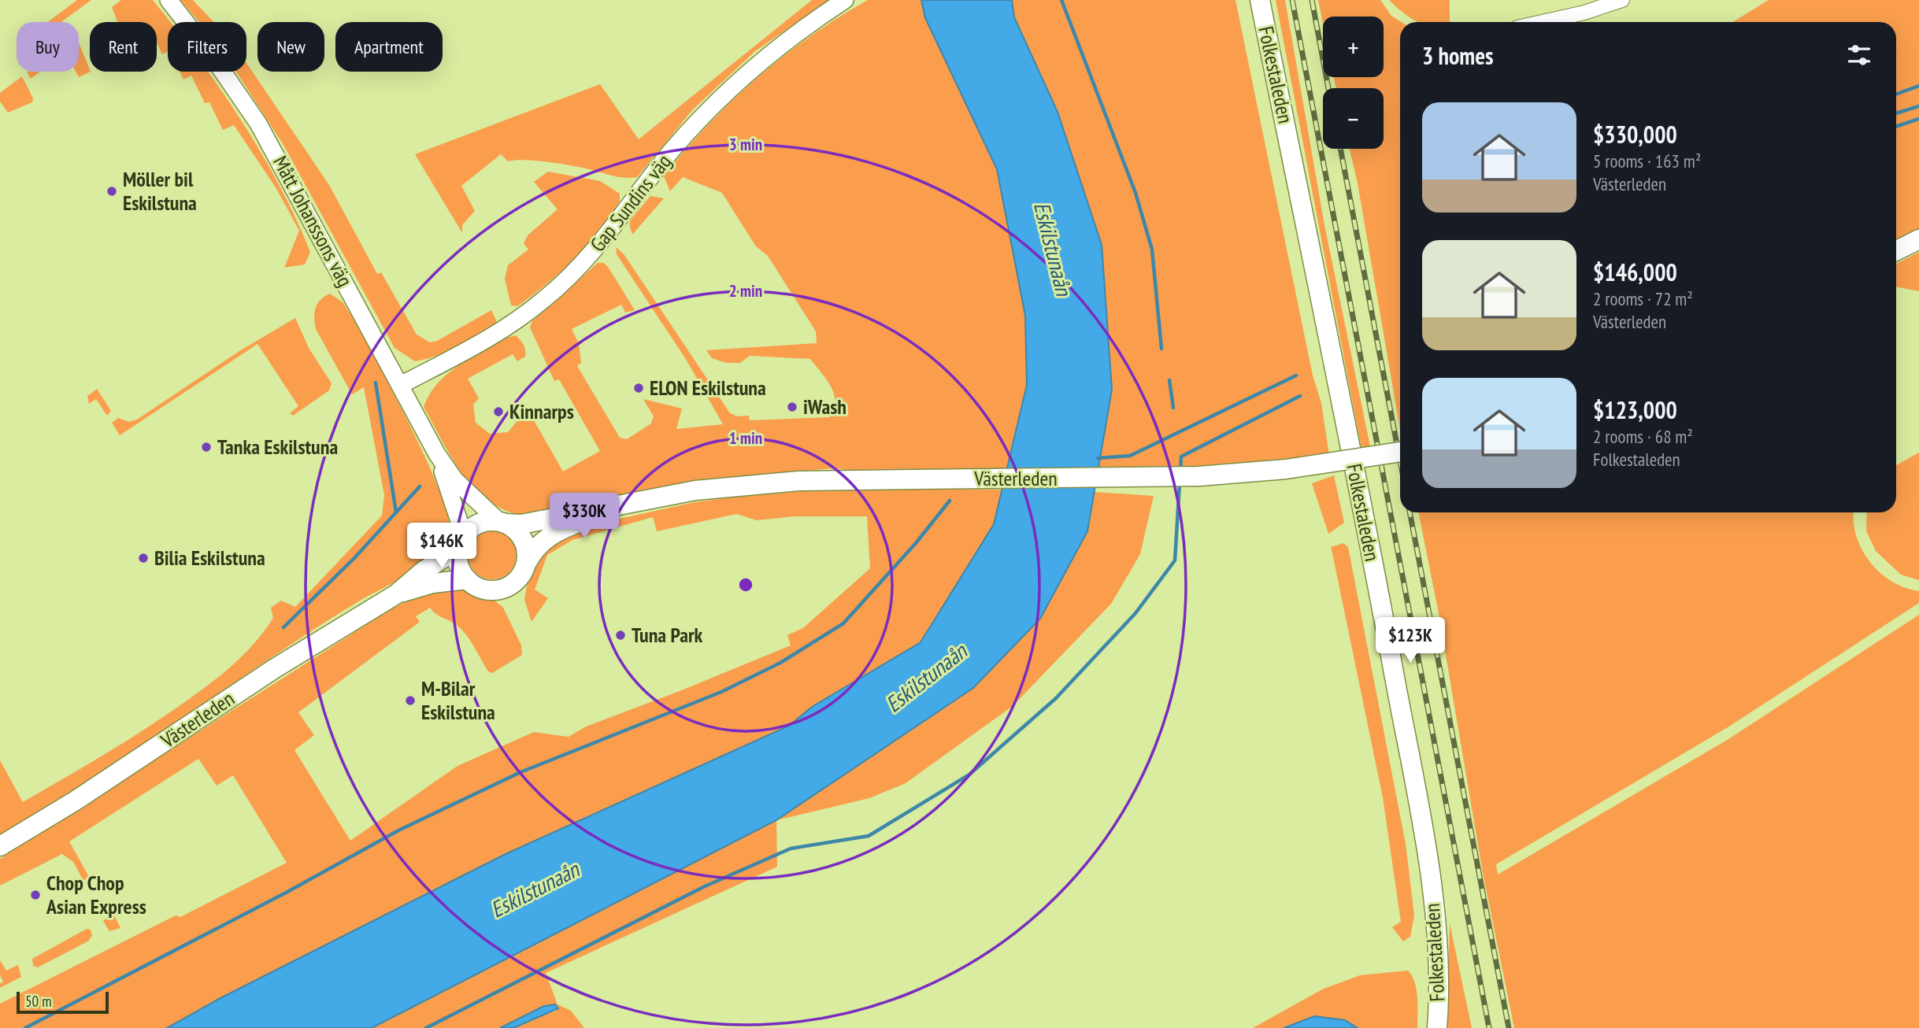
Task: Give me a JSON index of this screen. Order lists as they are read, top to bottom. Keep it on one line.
{"streets":{"main road":["Folkestaleden","Västerleden"],"street":["Gap Sundins väg","Mått Johanssons väg"]},"crossings":[["Gap Sundins väg","Mått Johanssons väg"],["Mått Johanssons väg","Västerleden"]],"water":["Eskilstunaån"],"places":["Möller bil Eskilstuna","ELON Eskilstuna","iWash","Kinnarps","Tanka Eskilstuna","Bilia Eskilstuna","Tuna Park","M-Bilar Eskilstuna","Chop Chop Asian Express"],"scale_bar":"50 m","page":{"map_buttons":["+","−"],"chip":["Buy","Rent","Filters","New","Apartment"],"heading":"3 homes","list":[{"name":"$330,000","note":"5 rooms · 163 m² · Västerleden"},{"name":"$146,000","note":"2 rooms · 72 m² · Västerleden"},{"name":"$123,000","note":"2 rooms · 68 m² · Folkestaleden"}],"price":["$330K","$146K","$123K"],"scale":"50 m"},"rings":["3 min","2 min","1 min"]}
